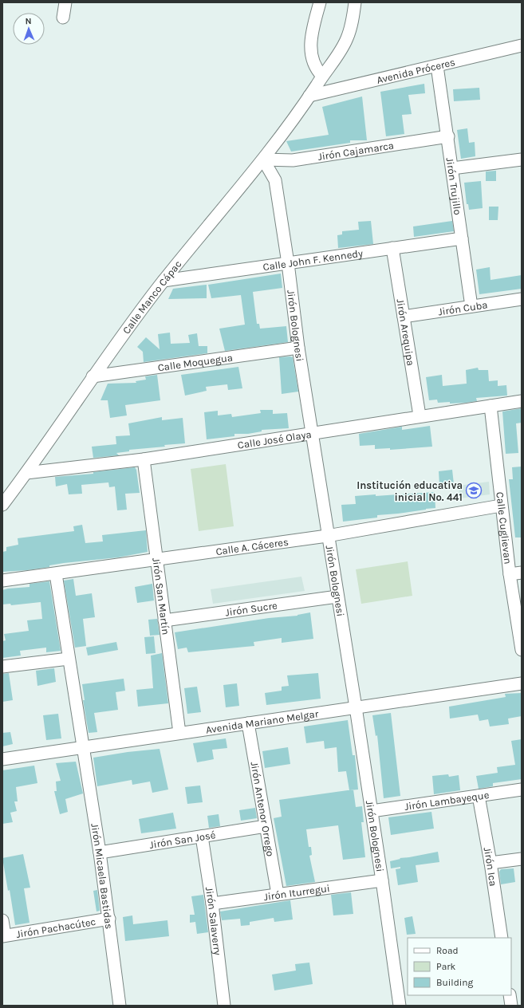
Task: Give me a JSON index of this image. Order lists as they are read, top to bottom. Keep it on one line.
{"streets":{"street":["Avenida Próceres","Jirón Cajamarca","Jirón Trujillo","Calle John F. Kennedy","Calle Manco Cápac","Jirón Cuba","Jirón Bolognesi","Jirón Arequipa","Calle Moquegua","Calle José Olaya","Calle Cuglievan","Calle A. Cáceres","Jirón San Martín","Jirón Sucre","Avenida Mariano Melgar","Jirón Lambayeque","Jirón Antenor Orrego","Jirón San José","Jirón Ica","Jirón Micaela Bastidas","Jirón Iturregui","Jirón Salaverry","Jirón Pachacútec"]},"crossings":[["Avenida Próceres","Jirón Trujillo"],["Avenida Próceres","Calle Manco Cápac"],["Jirón Cajamarca","Jirón Trujillo"],["Jirón Cajamarca","Calle Manco Cápac"],["Jirón Cajamarca","Jirón Bolognesi"],["Jirón Trujillo","Calle John F. Kennedy"],["Jirón Trujillo","Jirón Cuba"],["Calle John F. Kennedy","Calle Manco Cápac"],["Calle John F. Kennedy","Jirón Bolognesi"],["Calle John F. Kennedy","Jirón Arequipa"],["Calle Manco Cápac","Jirón Bolognesi"],["Calle Manco Cápac","Calle Moquegua"],["Calle Manco Cápac","Calle José Olaya"],["Jirón Cuba","Jirón Arequipa"],["Jirón Bolognesi","Calle Moquegua"],["Jirón Bolognesi","Calle José Olaya"],["Jirón Bolognesi","Calle A. Cáceres"],["Jirón Bolognesi","Jirón Sucre"],["Jirón Bolognesi","Avenida Mariano Melgar"],["Jirón Bolognesi","Jirón Lambayeque"],["Jirón Bolognesi","Jirón Iturregui"],["Jirón Arequipa","Calle José Olaya"],["Calle José Olaya","Calle Cuglievan"],["Calle José Olaya","Jirón San Martín"],["Calle Cuglievan","Calle A. Cáceres"],["Calle A. Cáceres","Jirón San Martín"],["Calle A. Cáceres","Jirón Micaela Bastidas"],["Jirón San Martín","Jirón Sucre"],["Jirón San Martín","Avenida Mariano Melgar"],["Avenida Mariano Melgar","Jirón Antenor Orrego"],["Avenida Mariano Melgar","Jirón Micaela Bastidas"],["Jirón Lambayeque","Jirón Ica"],["Jirón Antenor Orrego","Jirón San José"],["Jirón Antenor Orrego","Jirón Iturregui"],["Jirón San José","Jirón Micaela Bastidas"],["Jirón San José","Jirón Salaverry"],["Jirón Micaela Bastidas","Jirón Pachacútec"],["Jirón Iturregui","Jirón Salaverry"]],"places":{"school or university":["Institución educativa inicial No. 441"]},"legend":["Road","Park","Building"],"north":"top"}
